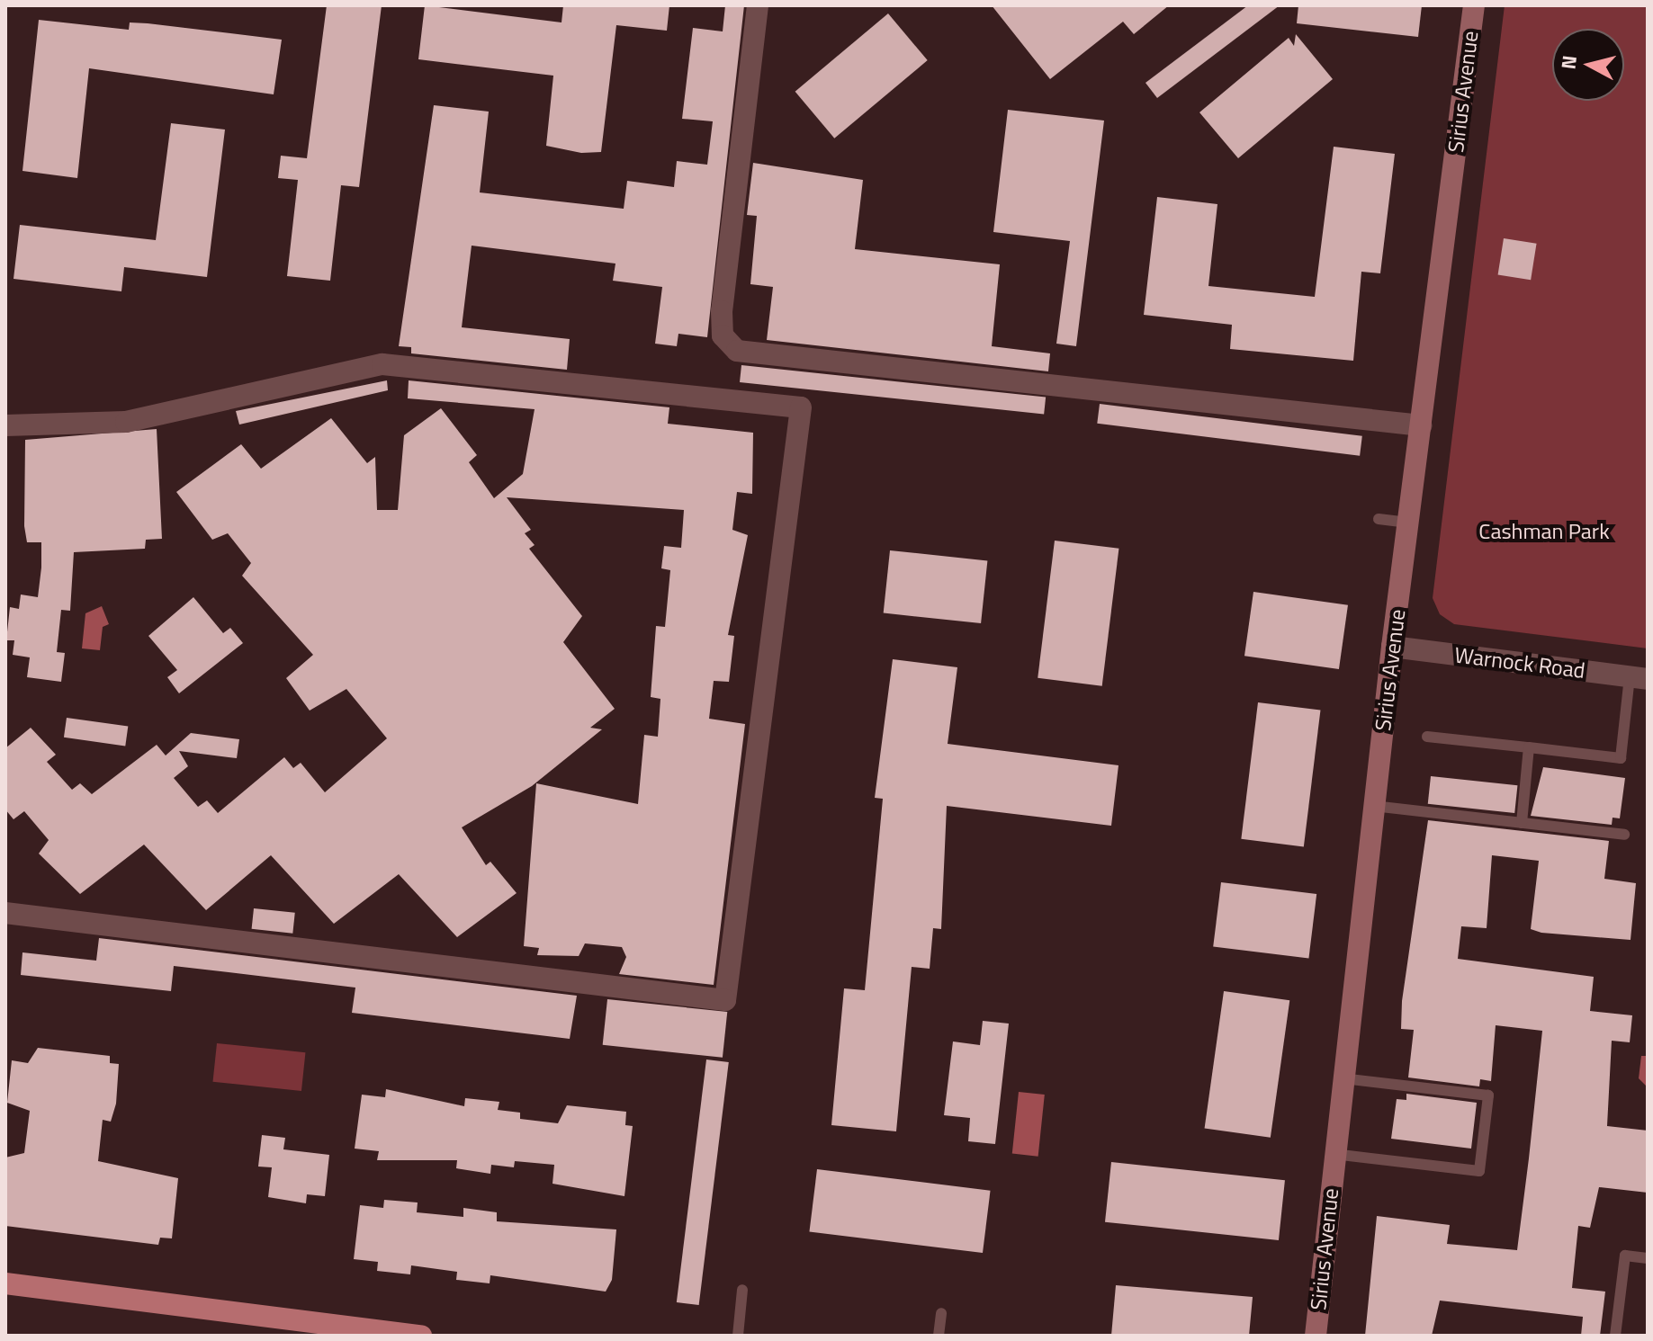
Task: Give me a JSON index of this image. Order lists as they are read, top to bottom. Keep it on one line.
{"streets":{"street":["Sirius Avenue","Warnock Road"]},"crossings":[["Sirius Avenue","Warnock Road"]],"parks":["Cashman Park"],"north":"left"}
